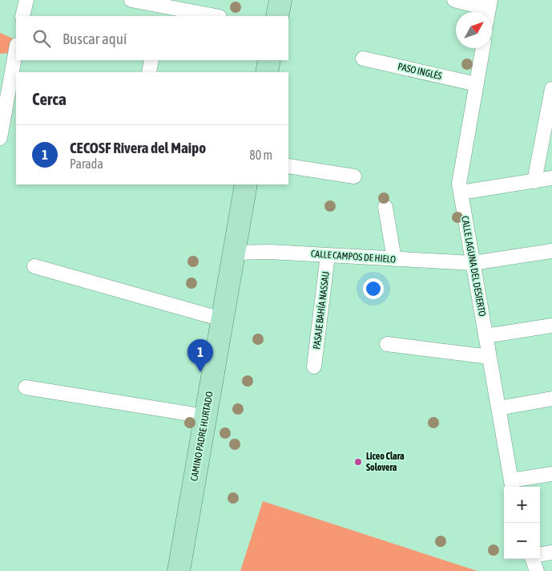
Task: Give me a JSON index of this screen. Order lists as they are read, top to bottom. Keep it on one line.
{"streets":{"main road":["CAMINO PADRE HURTADO"],"street":["PASO INGLÉS","CALLE CAMPOS DE HIELO","CALLE LAGUNA DEL DESIERTO","PASAJE BAHÍA NASSAU"]},"crossings":[["PASO INGLÉS","CALLE LAGUNA DEL DESIERTO"],["CALLE CAMPOS DE HIELO","CALLE LAGUNA DEL DESIERTO"],["CALLE CAMPOS DE HIELO","PASAJE BAHÍA NASSAU"],["CALLE CAMPOS DE HIELO","CAMINO PADRE HURTADO"]],"places":["Liceo Clara Solovera"],"north":"top right","page":{"search":"Buscar aquí","heading":"Cerca","list":[{"mark":"1","name":"CECOSF Rivera del Maipo","note":"Parada","value":"80 m"}],"pins":"1","map_buttons":["+","−"]}}
